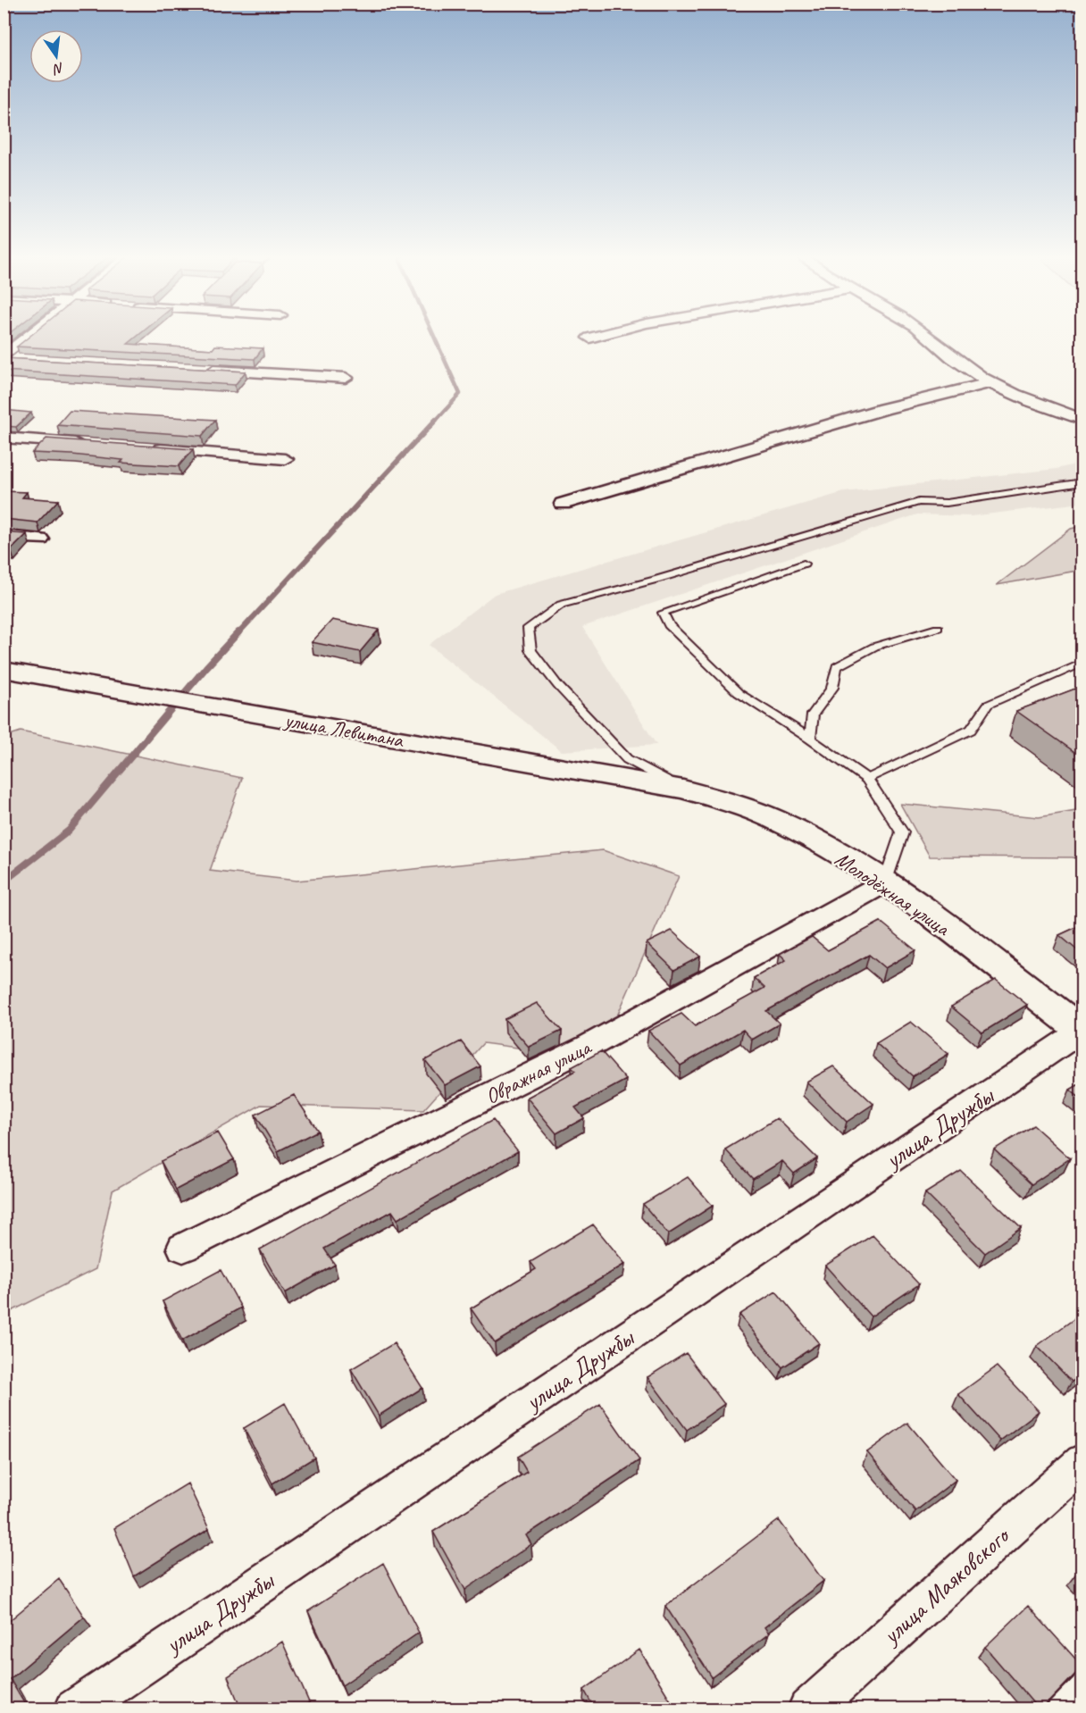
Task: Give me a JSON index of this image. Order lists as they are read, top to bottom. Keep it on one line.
{"streets":{"main road":["улица Левитана","Молодёжная улица"],"street":["Овражная улица","улица Дружбы","улица Маяковского"]},"crossings":[["улица Левитана","Молодёжная улица"],["Молодёжная улица","Овражная улица"],["Молодёжная улица","улица Дружбы"]],"north":"bottom"}
